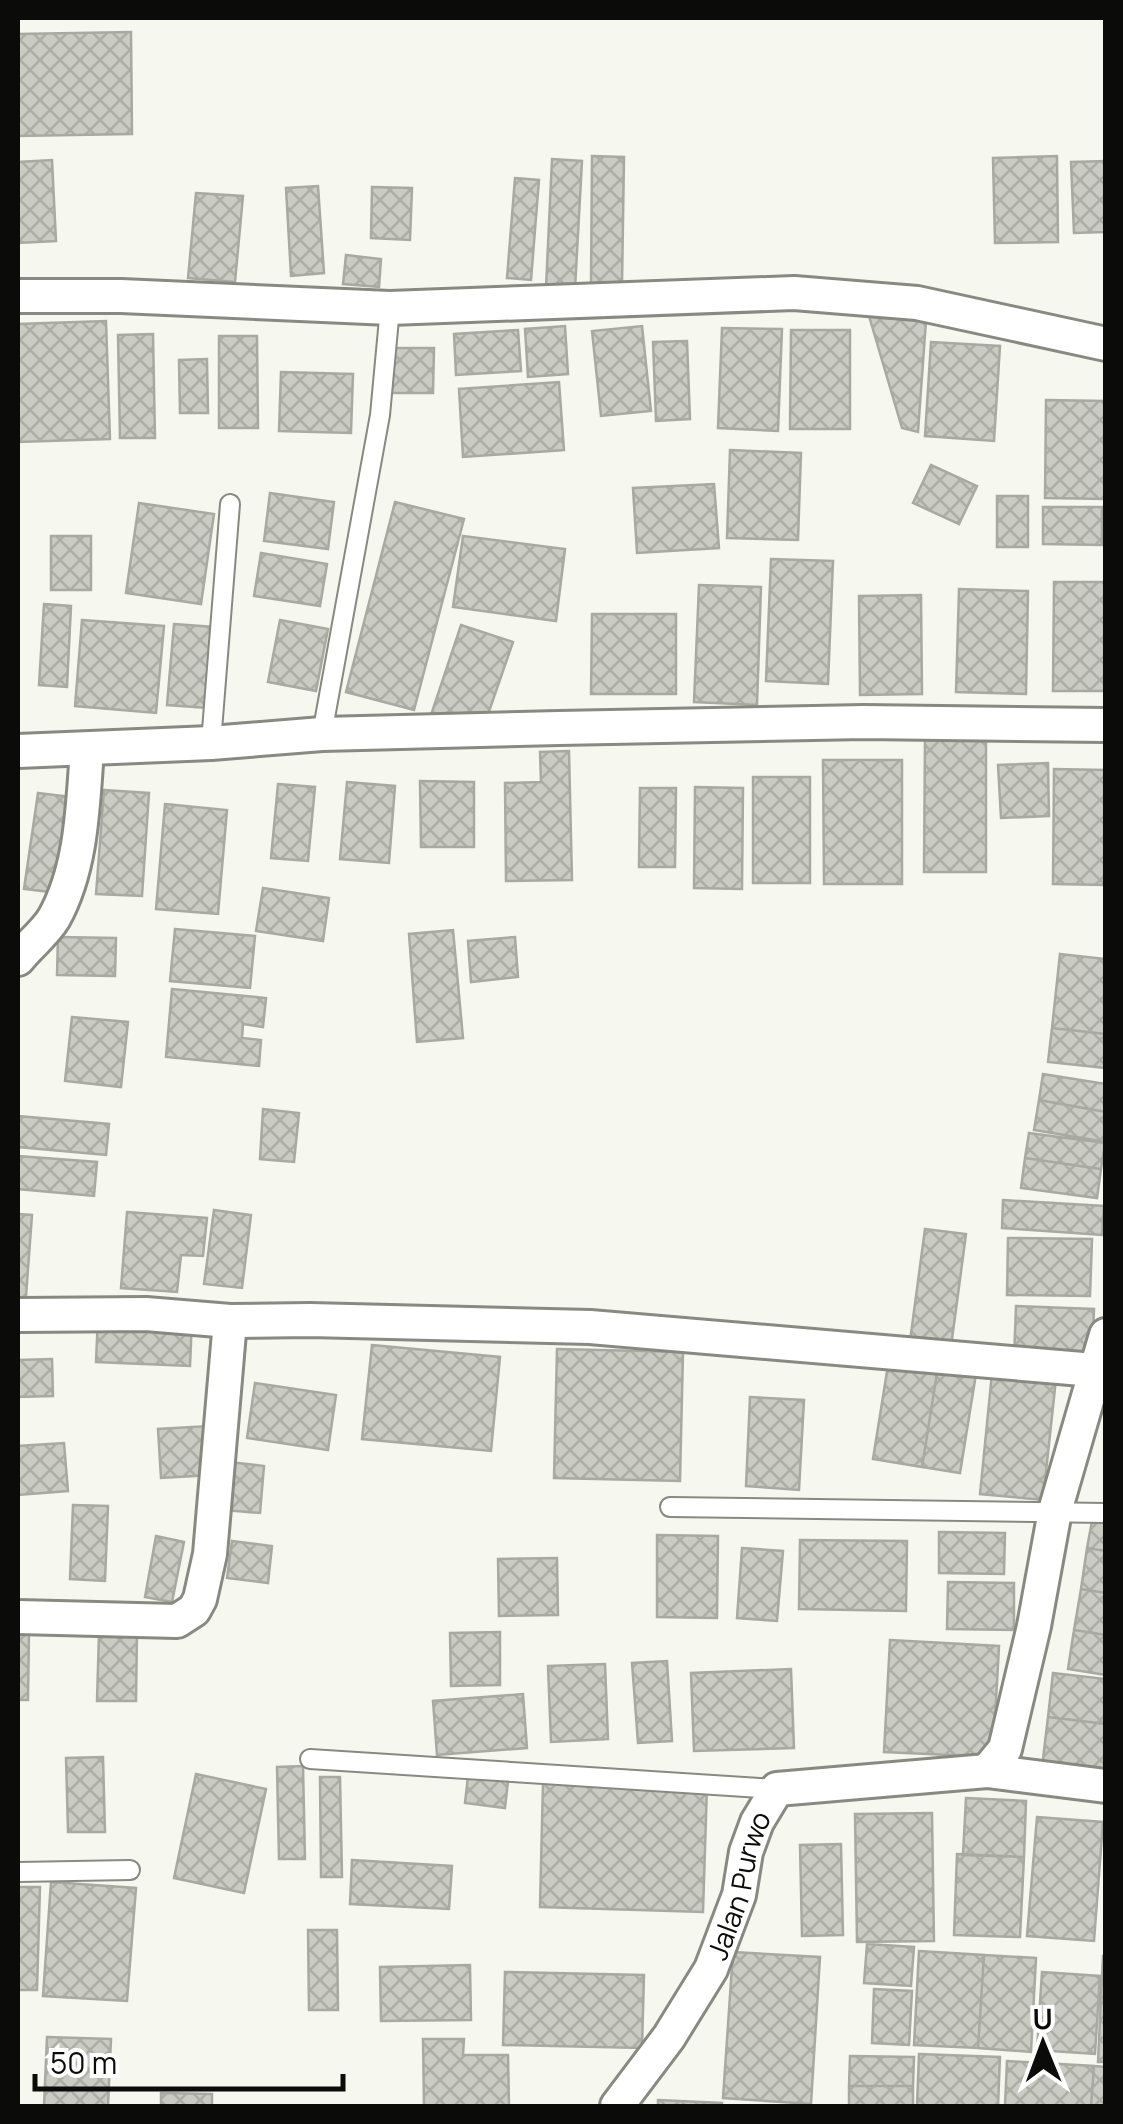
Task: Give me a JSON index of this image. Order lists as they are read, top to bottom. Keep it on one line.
{"streets":{"street":["Jalan Purwo"]},"scale_bar":"50 m","north":"top"}
